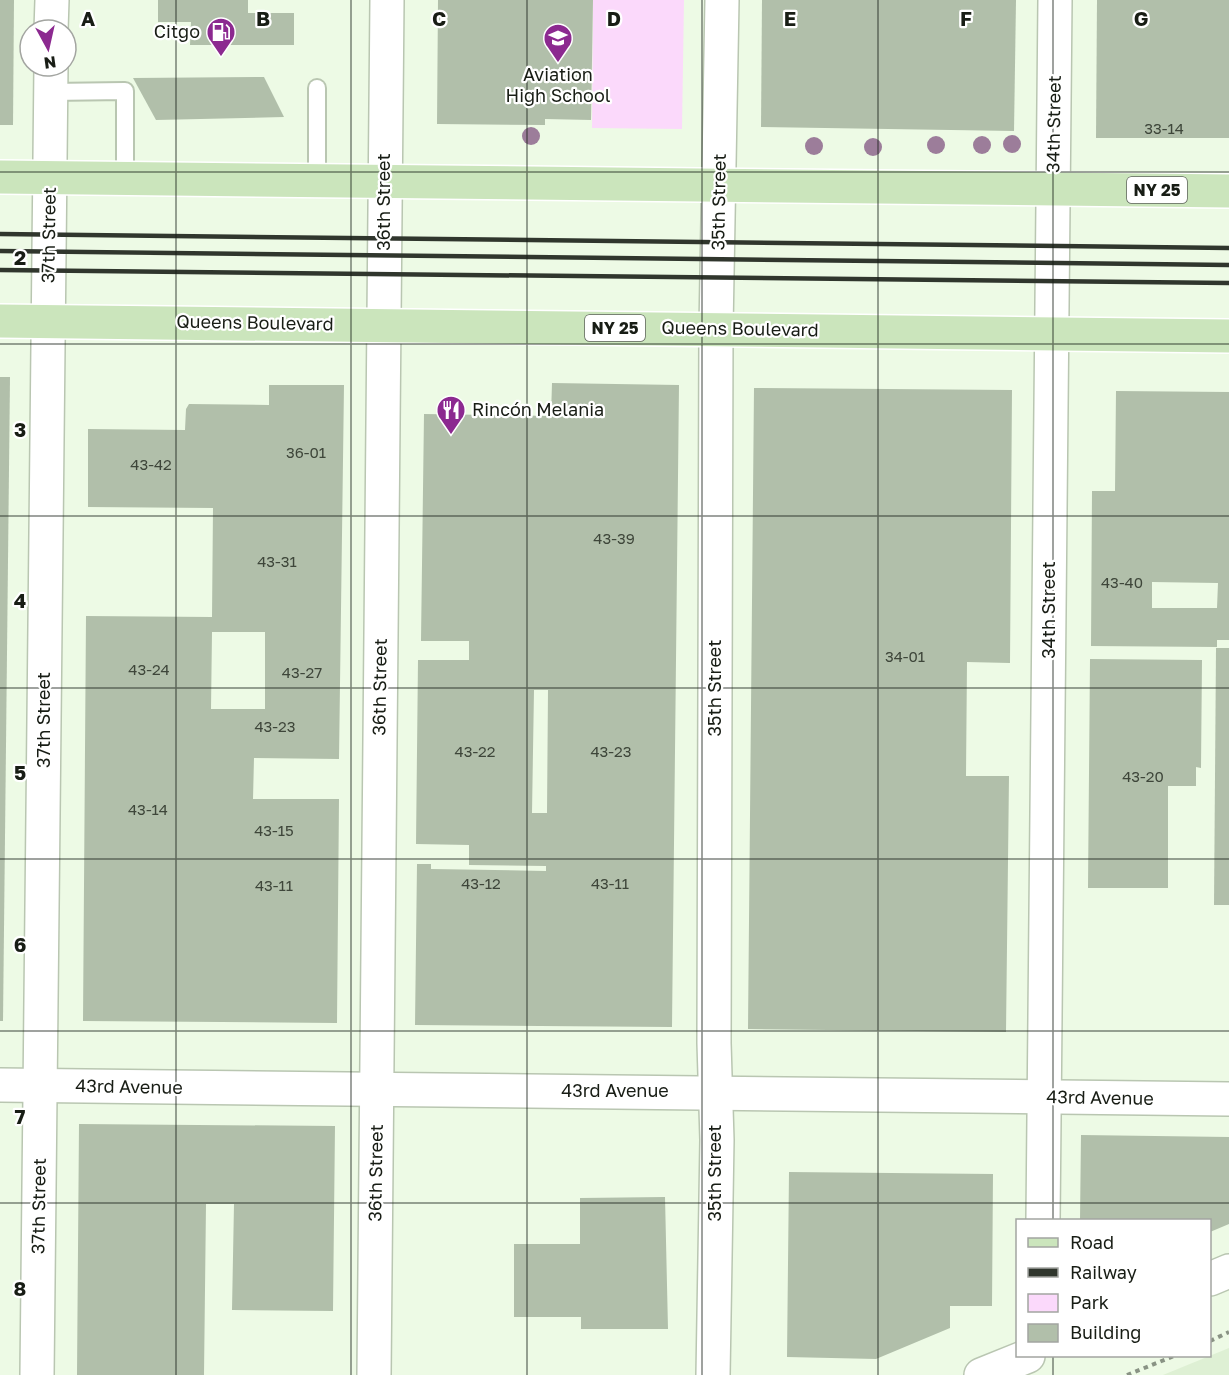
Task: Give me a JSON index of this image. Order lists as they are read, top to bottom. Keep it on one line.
{"streets":{"main road":["NY 25","Queens Boulevard"],"street":["34th Street","36th Street","35th Street","37th Street","43rd Avenue"]},"crossings":[["34th Street","NY 25"],["34th Street","Queens Boulevard"],["34th Street","43rd Avenue"],["NY 25","36th Street"],["NY 25","35th Street"],["NY 25","37th Street"],["36th Street","Queens Boulevard"],["36th Street","43rd Avenue"],["35th Street","Queens Boulevard"],["35th Street","43rd Avenue"],["37th Street","Queens Boulevard"],["37th Street","43rd Avenue"]],"places":{"fuel station":["Citgo"],"school or university":["Aviation High School"],"restaurant":["Rincón Melania"]},"house_numbers":["33-14","36-01","43-42","43-39","43-31","43-40","34-01","43-24","43-27","43-23","43-22","43-23","43-20","43-14","43-15","43-12","43-11","43-11"],"legend":["Road","Railway","Park","Building"],"north":"bottom","grid":{"columns":["A","B","C","D","E","F","G"],"rows":["2","3","4","5","6","7","8"]}}
